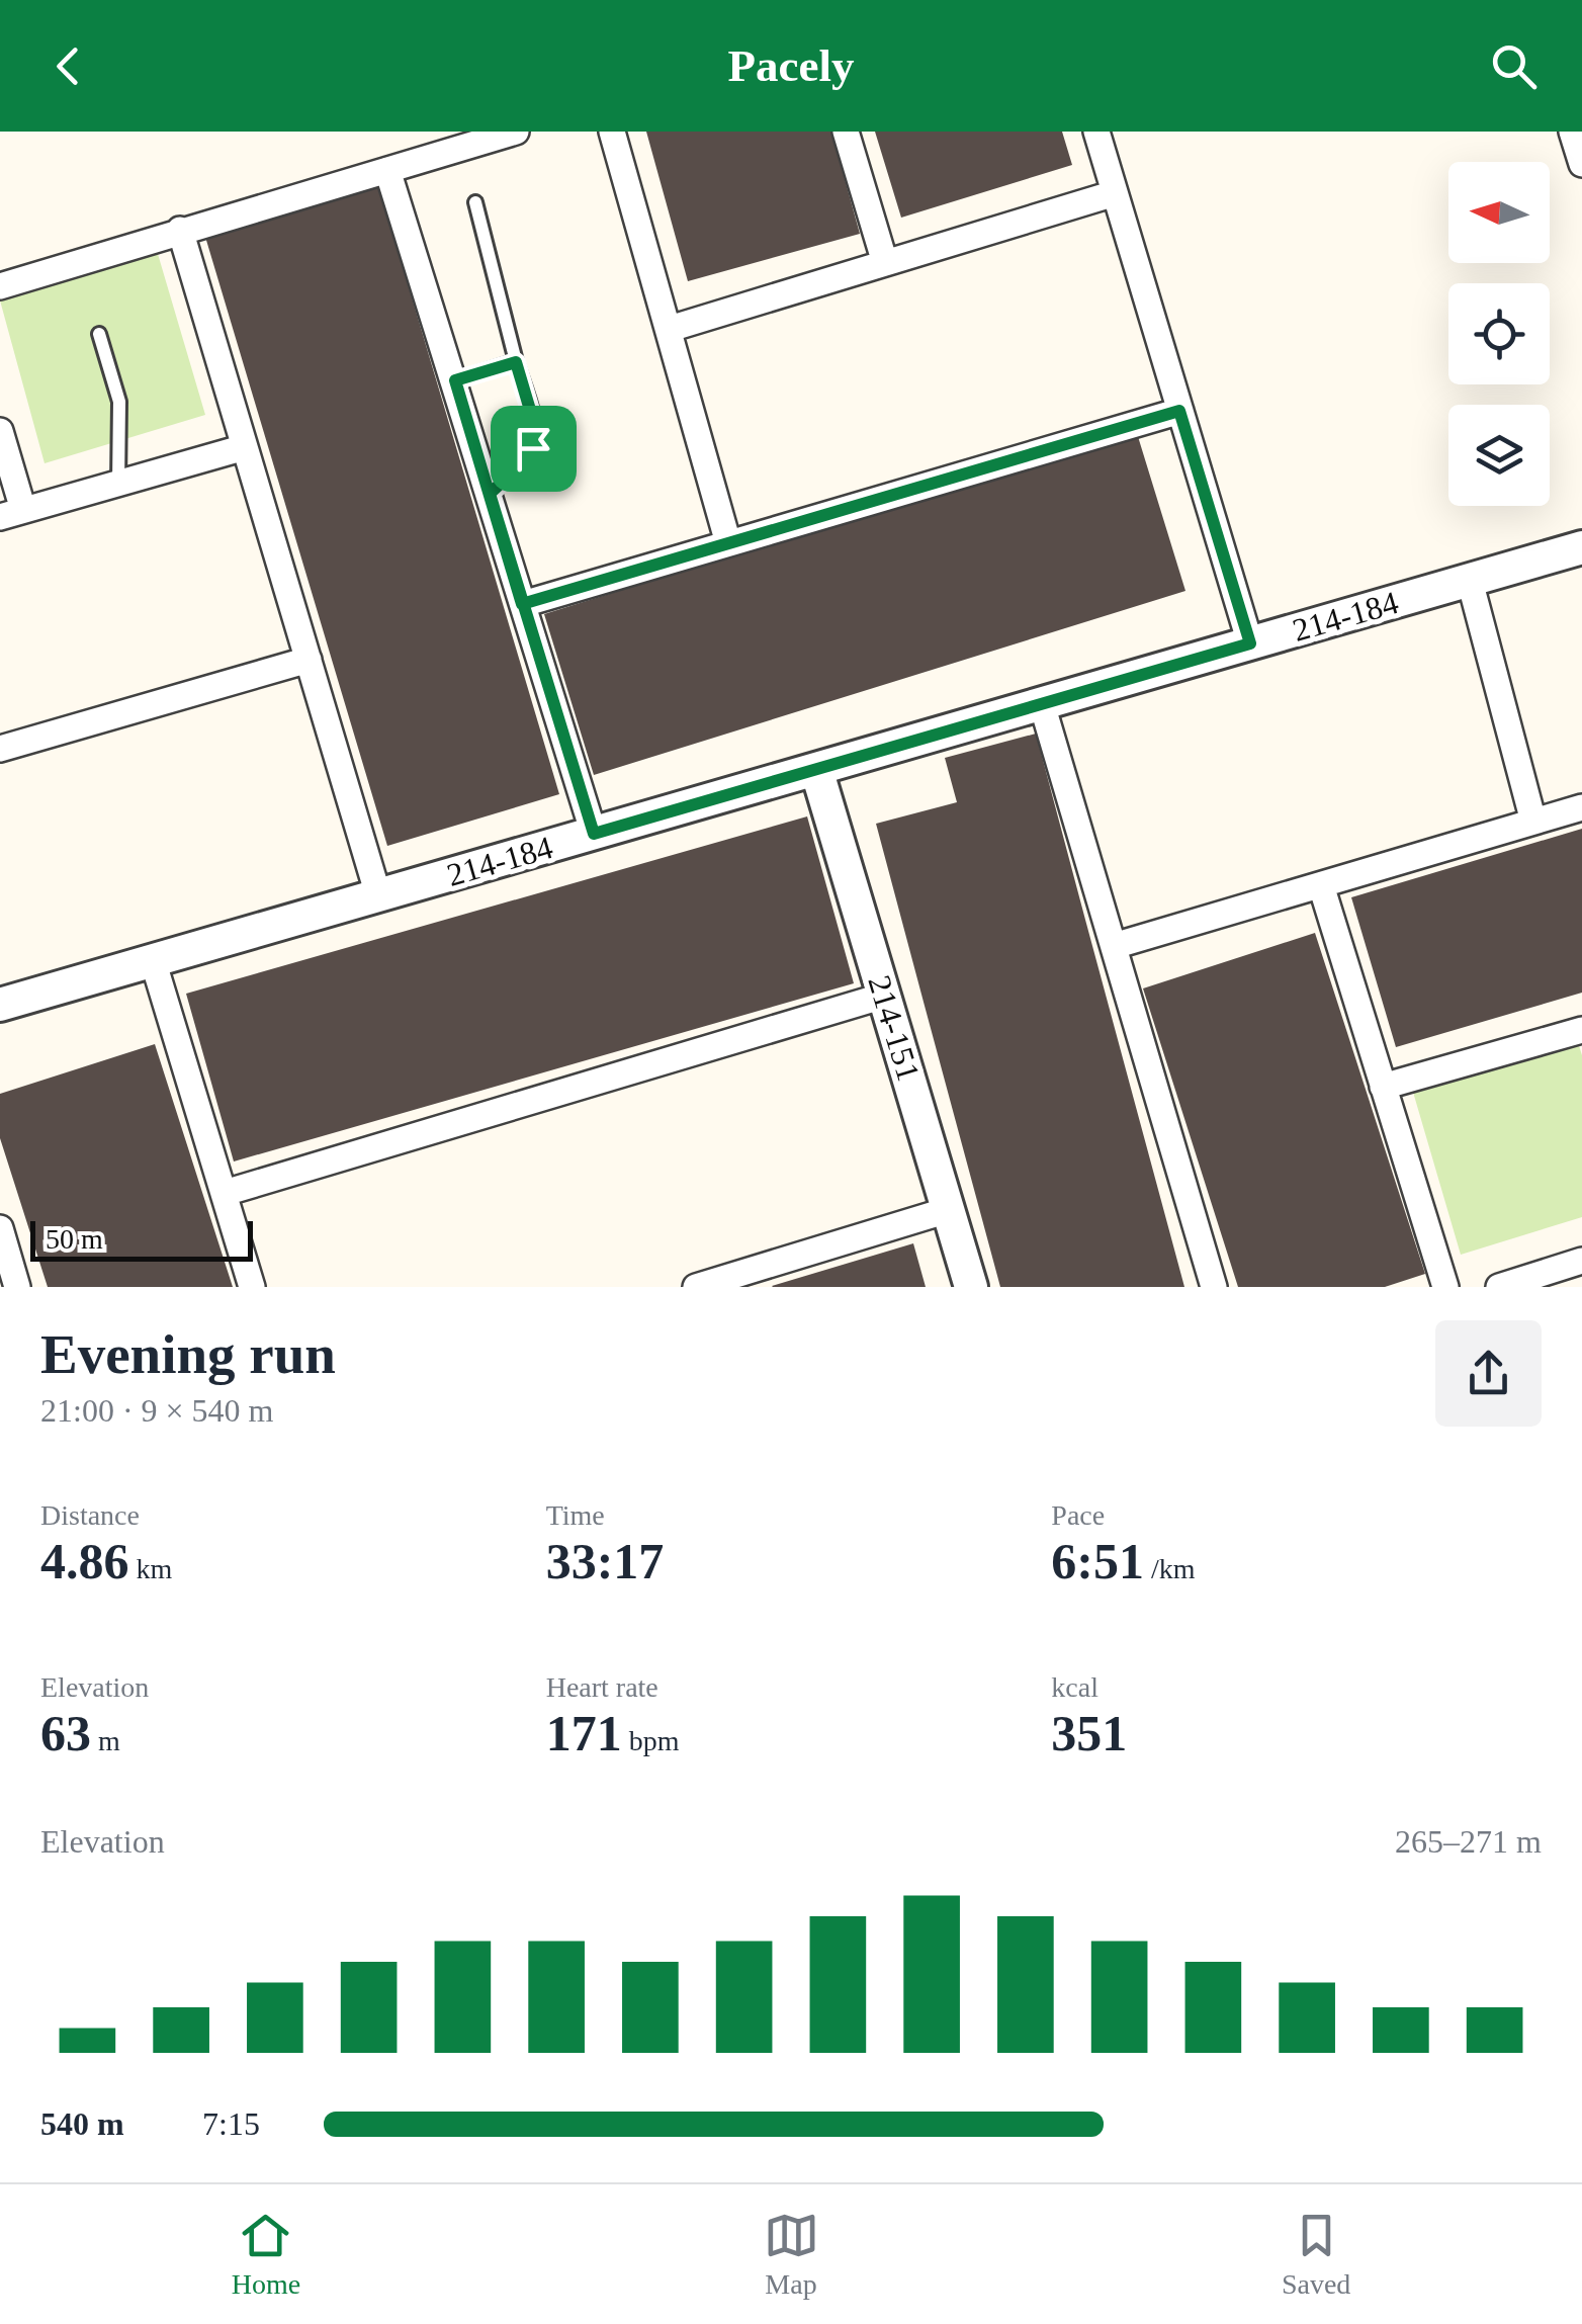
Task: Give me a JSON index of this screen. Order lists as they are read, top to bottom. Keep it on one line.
{"streets":{"street":["214-184","214-151"]},"crossings":[["214-184","214-151"]],"scale_bar":"50 m","north":"left","page":{"header":"Pacely","scale":"50 m","heading":["Evening run","21:00 · 9 × 540 m"],"stats":[["Distance","4.86 km"],["Time","33:17"],["Pace","6:51 /km"],["Elevation","63 m"],["Heart rate","171 bpm"],["kcal","351"]],"chart":["Elevation","265–271 m"],"list":[{"name":"540 m","note":"7:15"}],"tabs":["Home","Map","Saved"]}}
